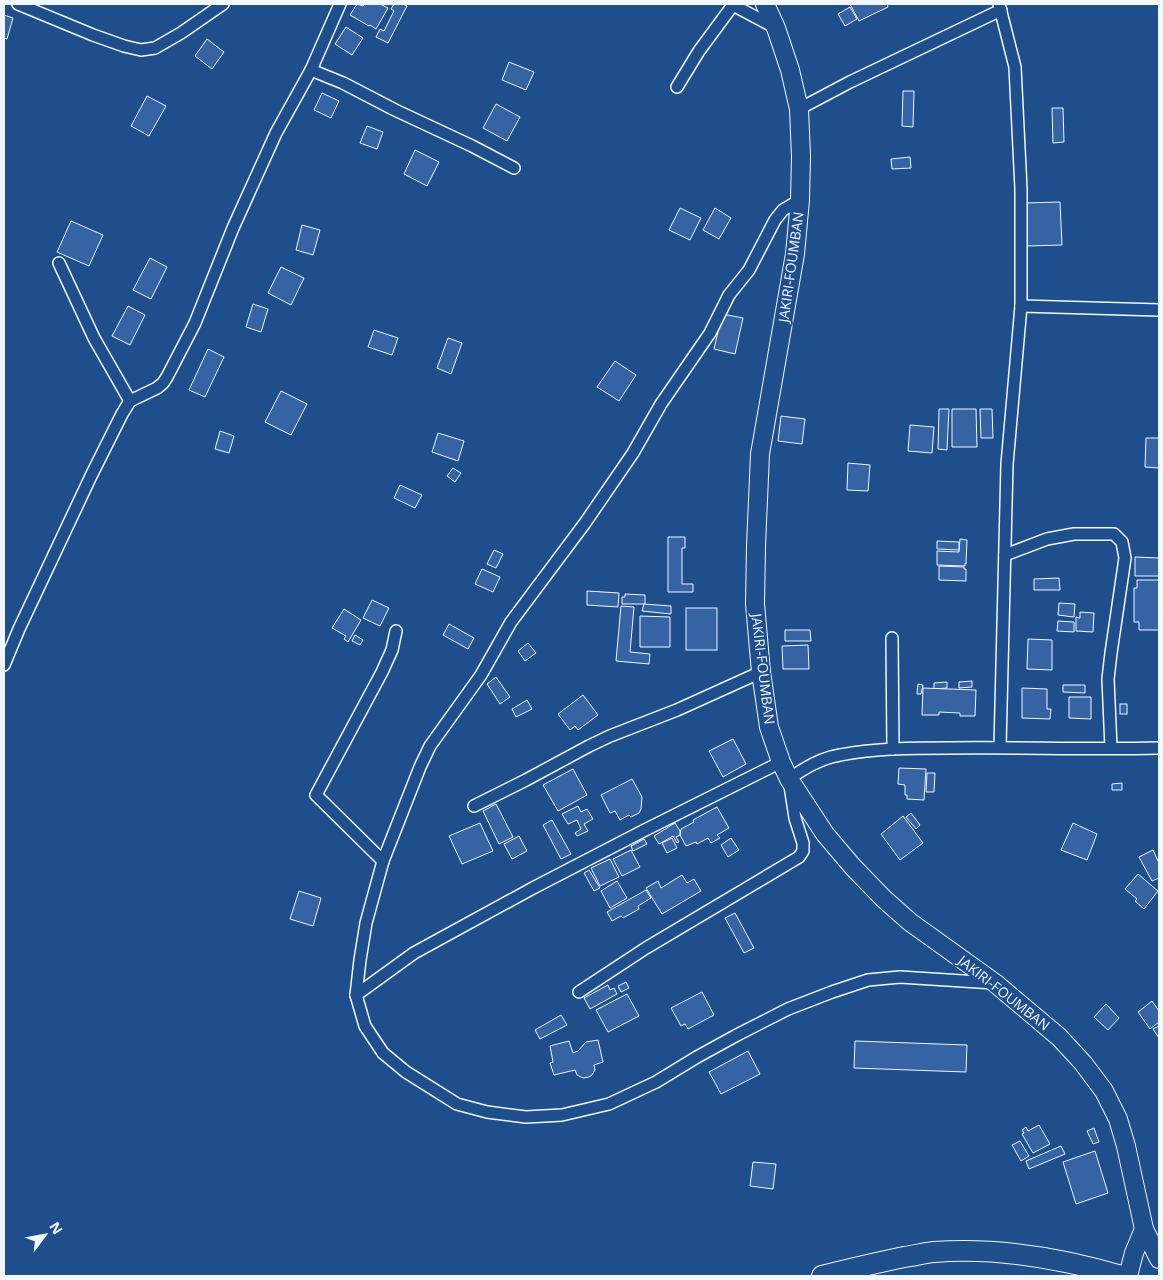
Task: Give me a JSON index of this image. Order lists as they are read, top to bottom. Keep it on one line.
{"streets":{"main road":["JAKIRI-FOUMBAN"]},"north":"top right"}
